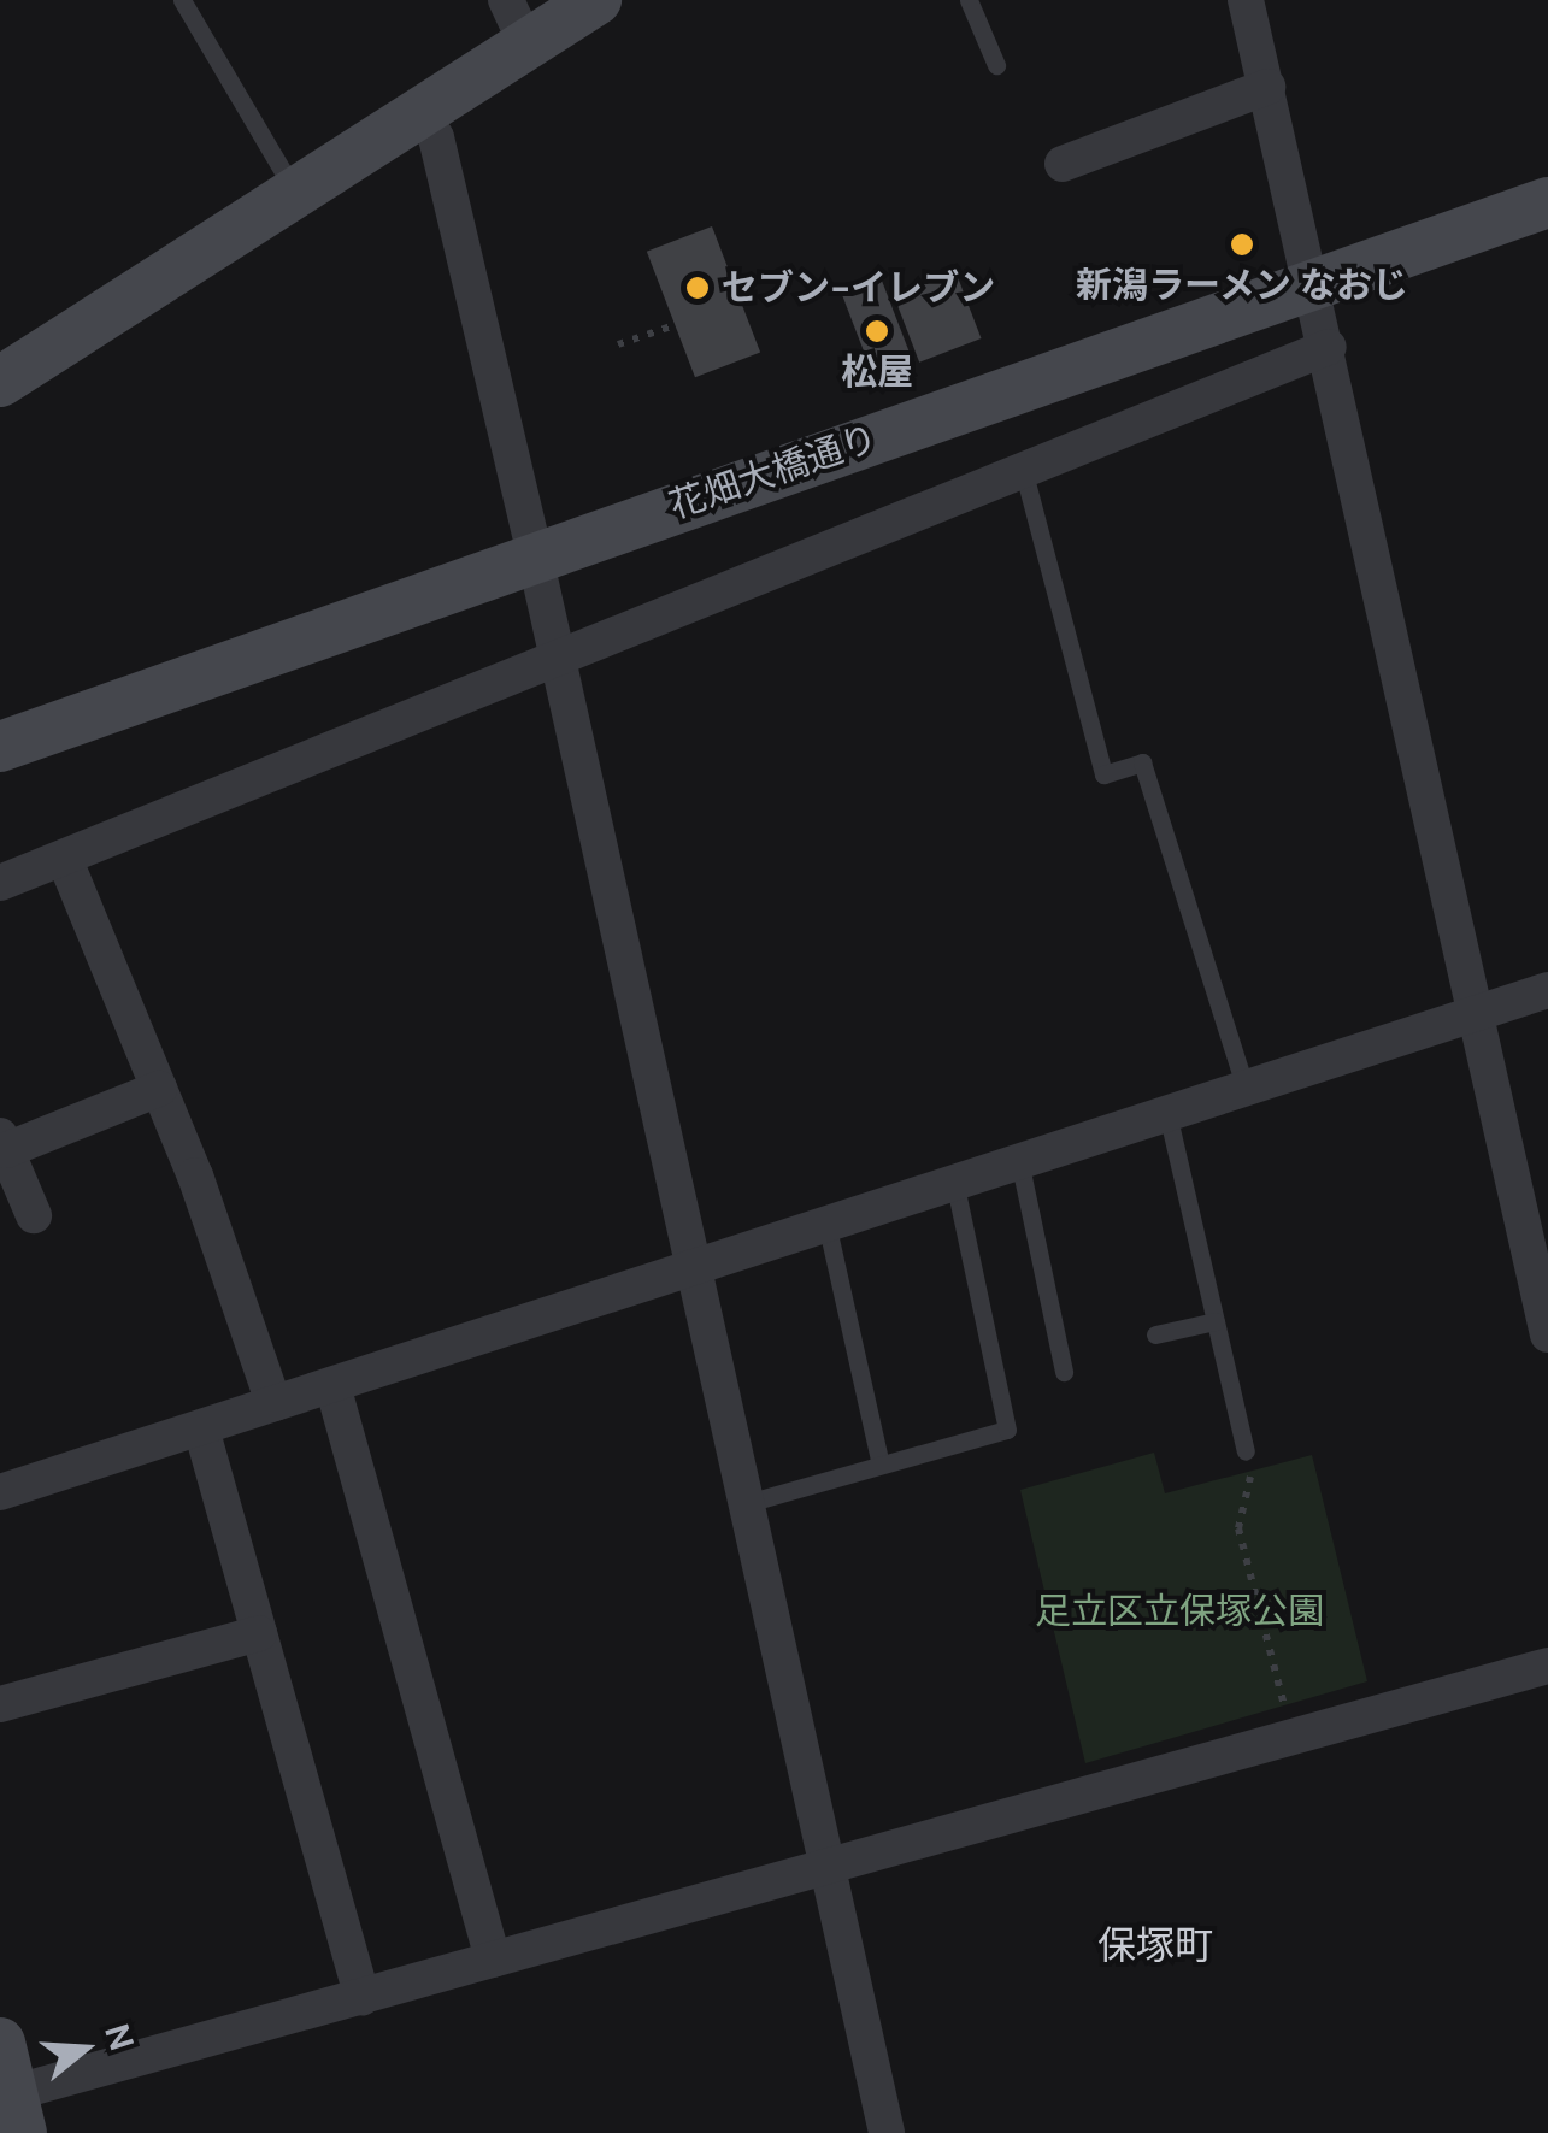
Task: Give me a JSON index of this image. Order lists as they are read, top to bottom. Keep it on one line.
{"streets":{"street":["花畑大橋通り"]},"districts":["保塚町"],"parks":["足立区立保塚公園"],"places":["新潟ラーメン なおじ","セブン-イレブン","松屋"],"north":"right"}
